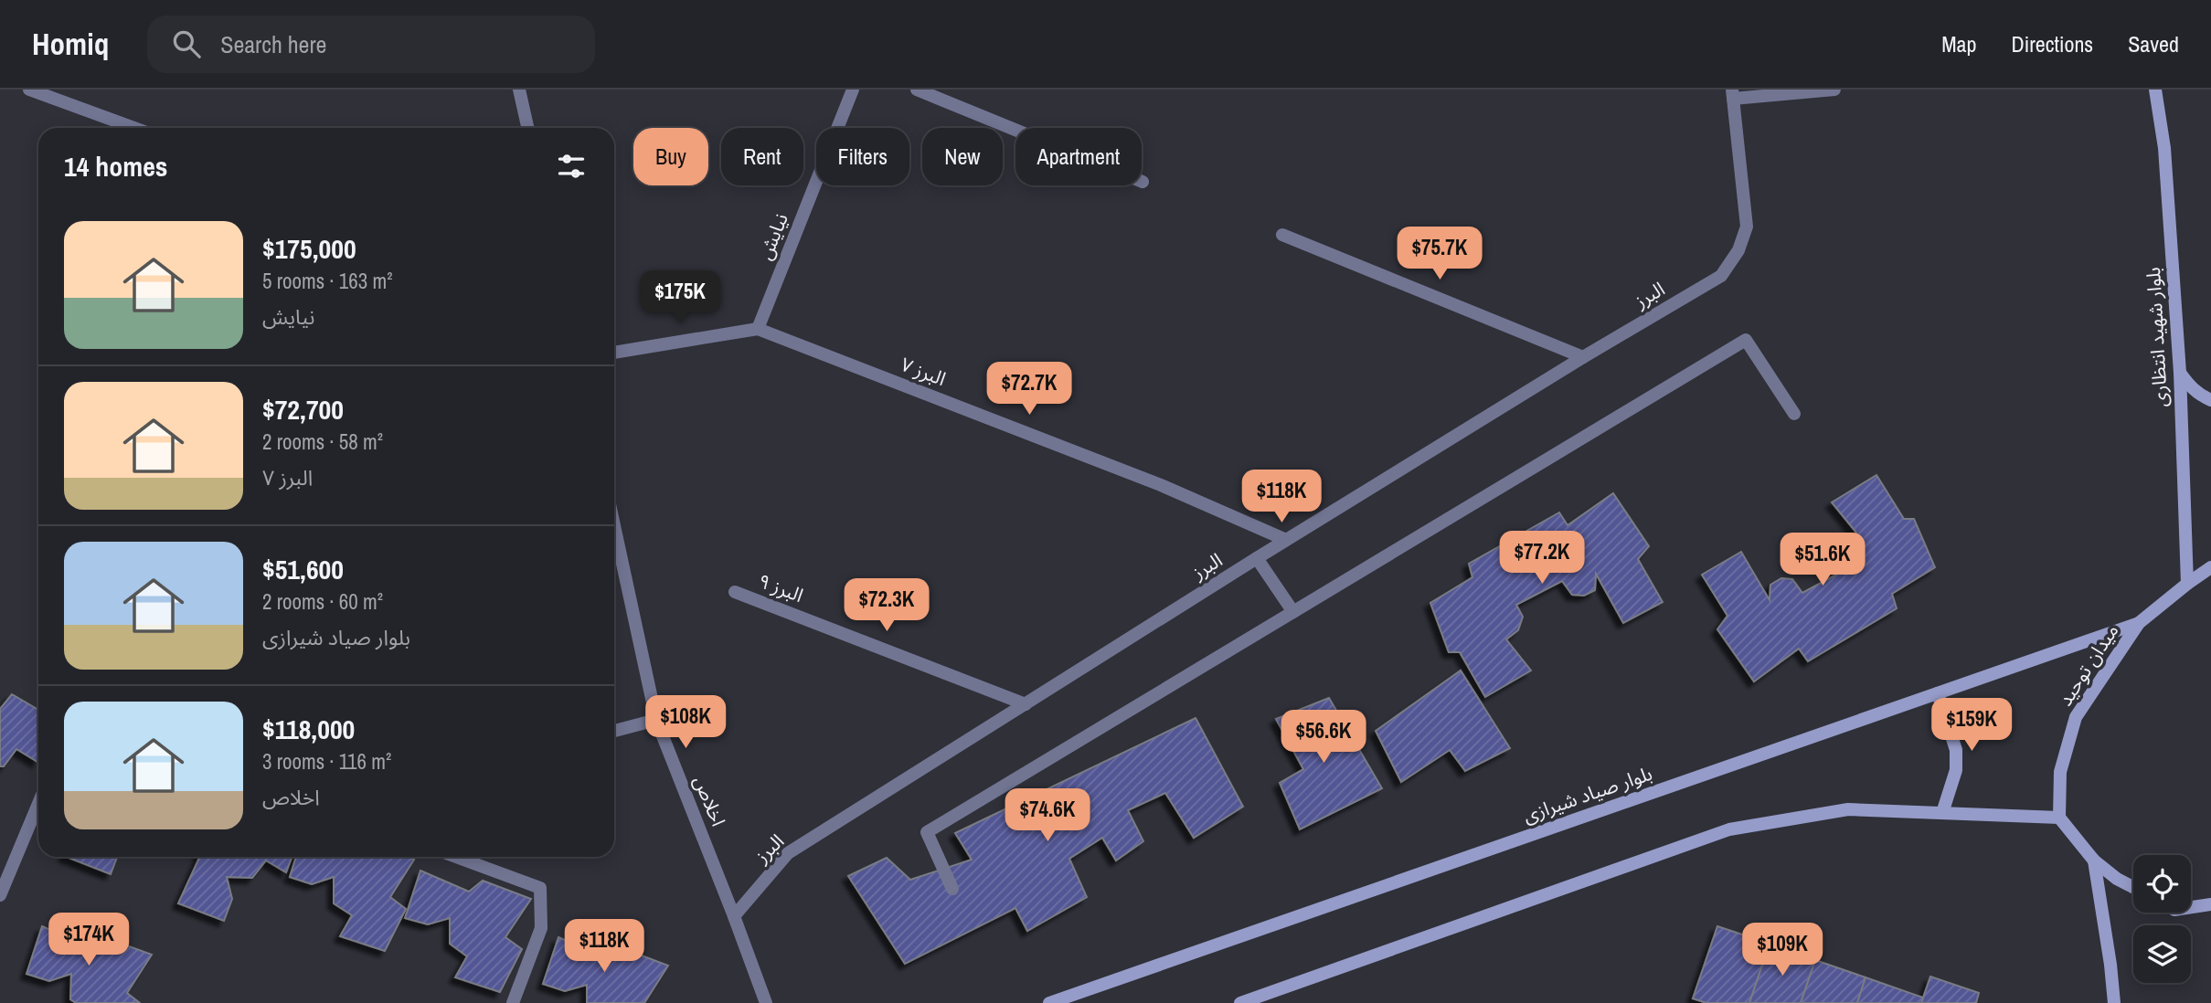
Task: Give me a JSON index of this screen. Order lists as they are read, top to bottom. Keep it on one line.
{"streets":{"main road":["بلوار شهید انتظاری","میدان توحید","بلوار صیاد شیرازی"],"street":["نیایش","البرز","البرز ۷","البرز ۹","اخلاص"]},"crossings":[["نیایش","البرز ۷"],["البرز","البرز ۷"],["البرز","البرز ۹"],["البرز","اخلاص"],["بلوار شهید انتظاری","میدان توحید"],["میدان توحید","بلوار صیاد شیرازی"]],"page":{"header":"Homiq","search":"Search here","nav":["Map","Directions","Saved"],"chip":["Buy","Rent","Filters","New","Apartment"],"heading":"14 homes","list":[{"name":"$175,000","note":"5 rooms · 163 m² · نیایش"},{"name":"$72,700","note":"2 rooms · 58 m² · البرز ۷"},{"name":"$51,600","note":"2 rooms · 60 m² · بلوار صیاد شیرازی"},{"name":"$118,000","note":"3 rooms · 116 m² · اخلاص"}],"price":["$75.7K","$175K","$72.7K","$118K","$77.2K","$51.6K","$72.3K","$108K","$159K","$56.6K","$74.6K","$174K","$118K","$109K"]}}
